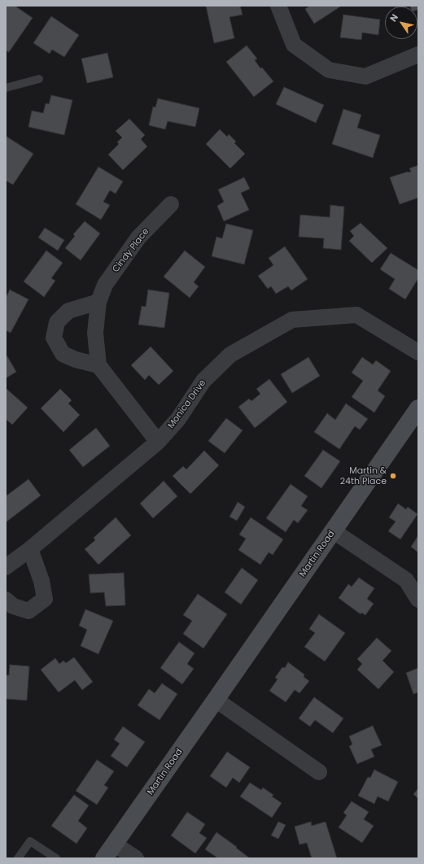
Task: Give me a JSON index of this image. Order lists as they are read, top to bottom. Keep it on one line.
{"streets":{"street":["Cindy Place","Monica Drive","Martin Road"]},"places":["Martin & 24th Place"],"north":"top left"}
